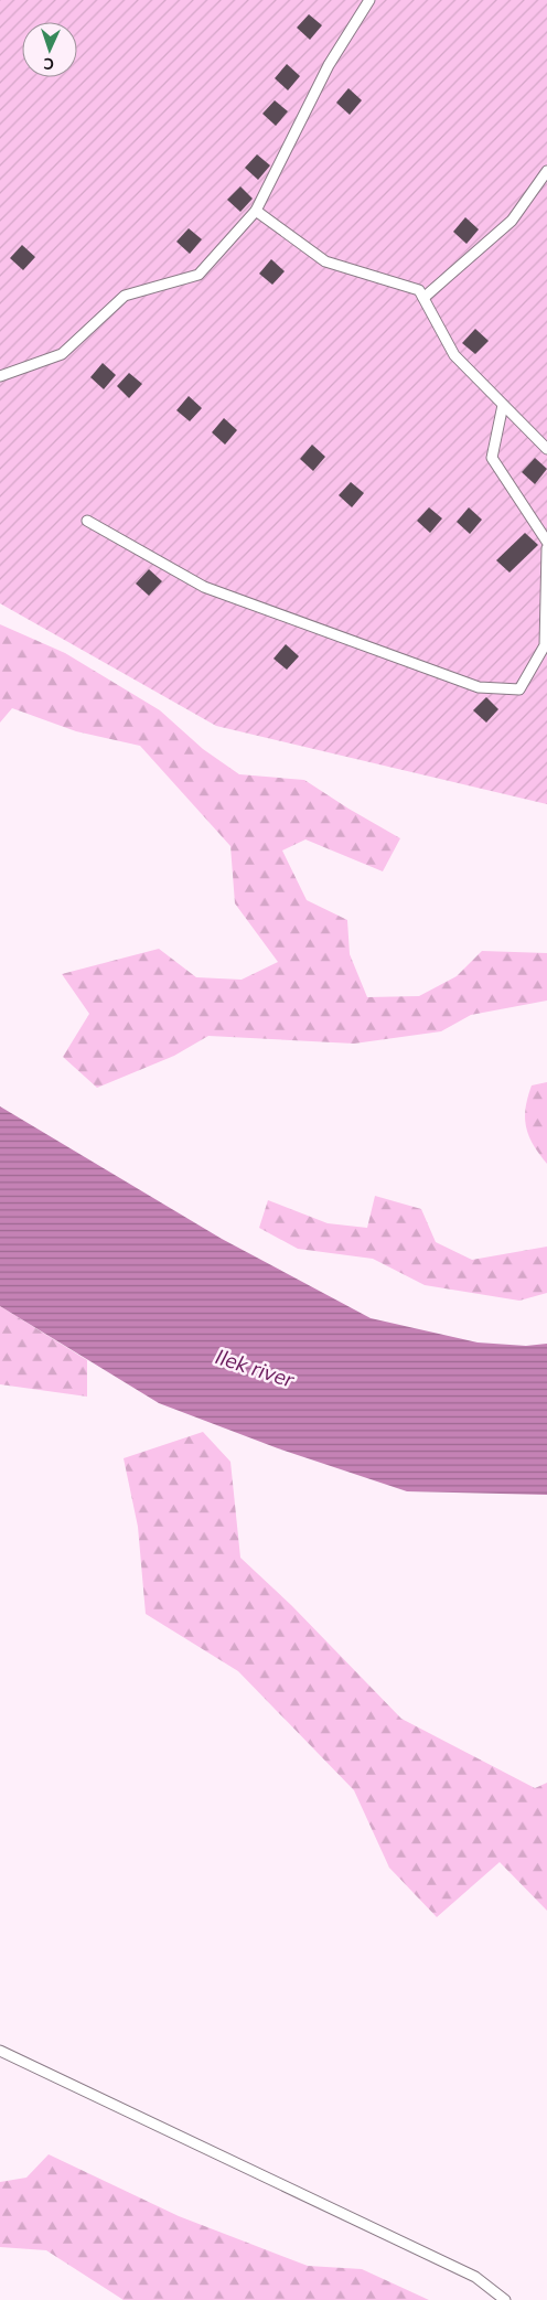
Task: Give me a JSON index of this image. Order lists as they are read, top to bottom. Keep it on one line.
{"water":["Ilek river"],"north":"bottom"}
